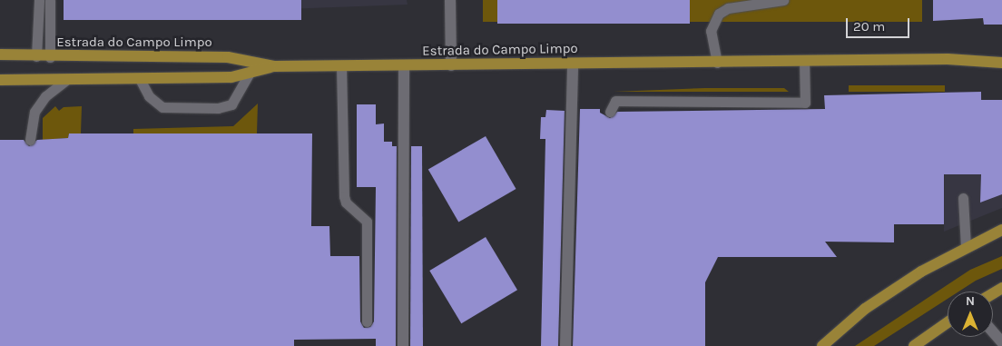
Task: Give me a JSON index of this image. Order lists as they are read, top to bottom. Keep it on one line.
{"streets":{"main road":["Estrada do Campo Limpo"]},"scale_bar":"20 m","north":"top"}
